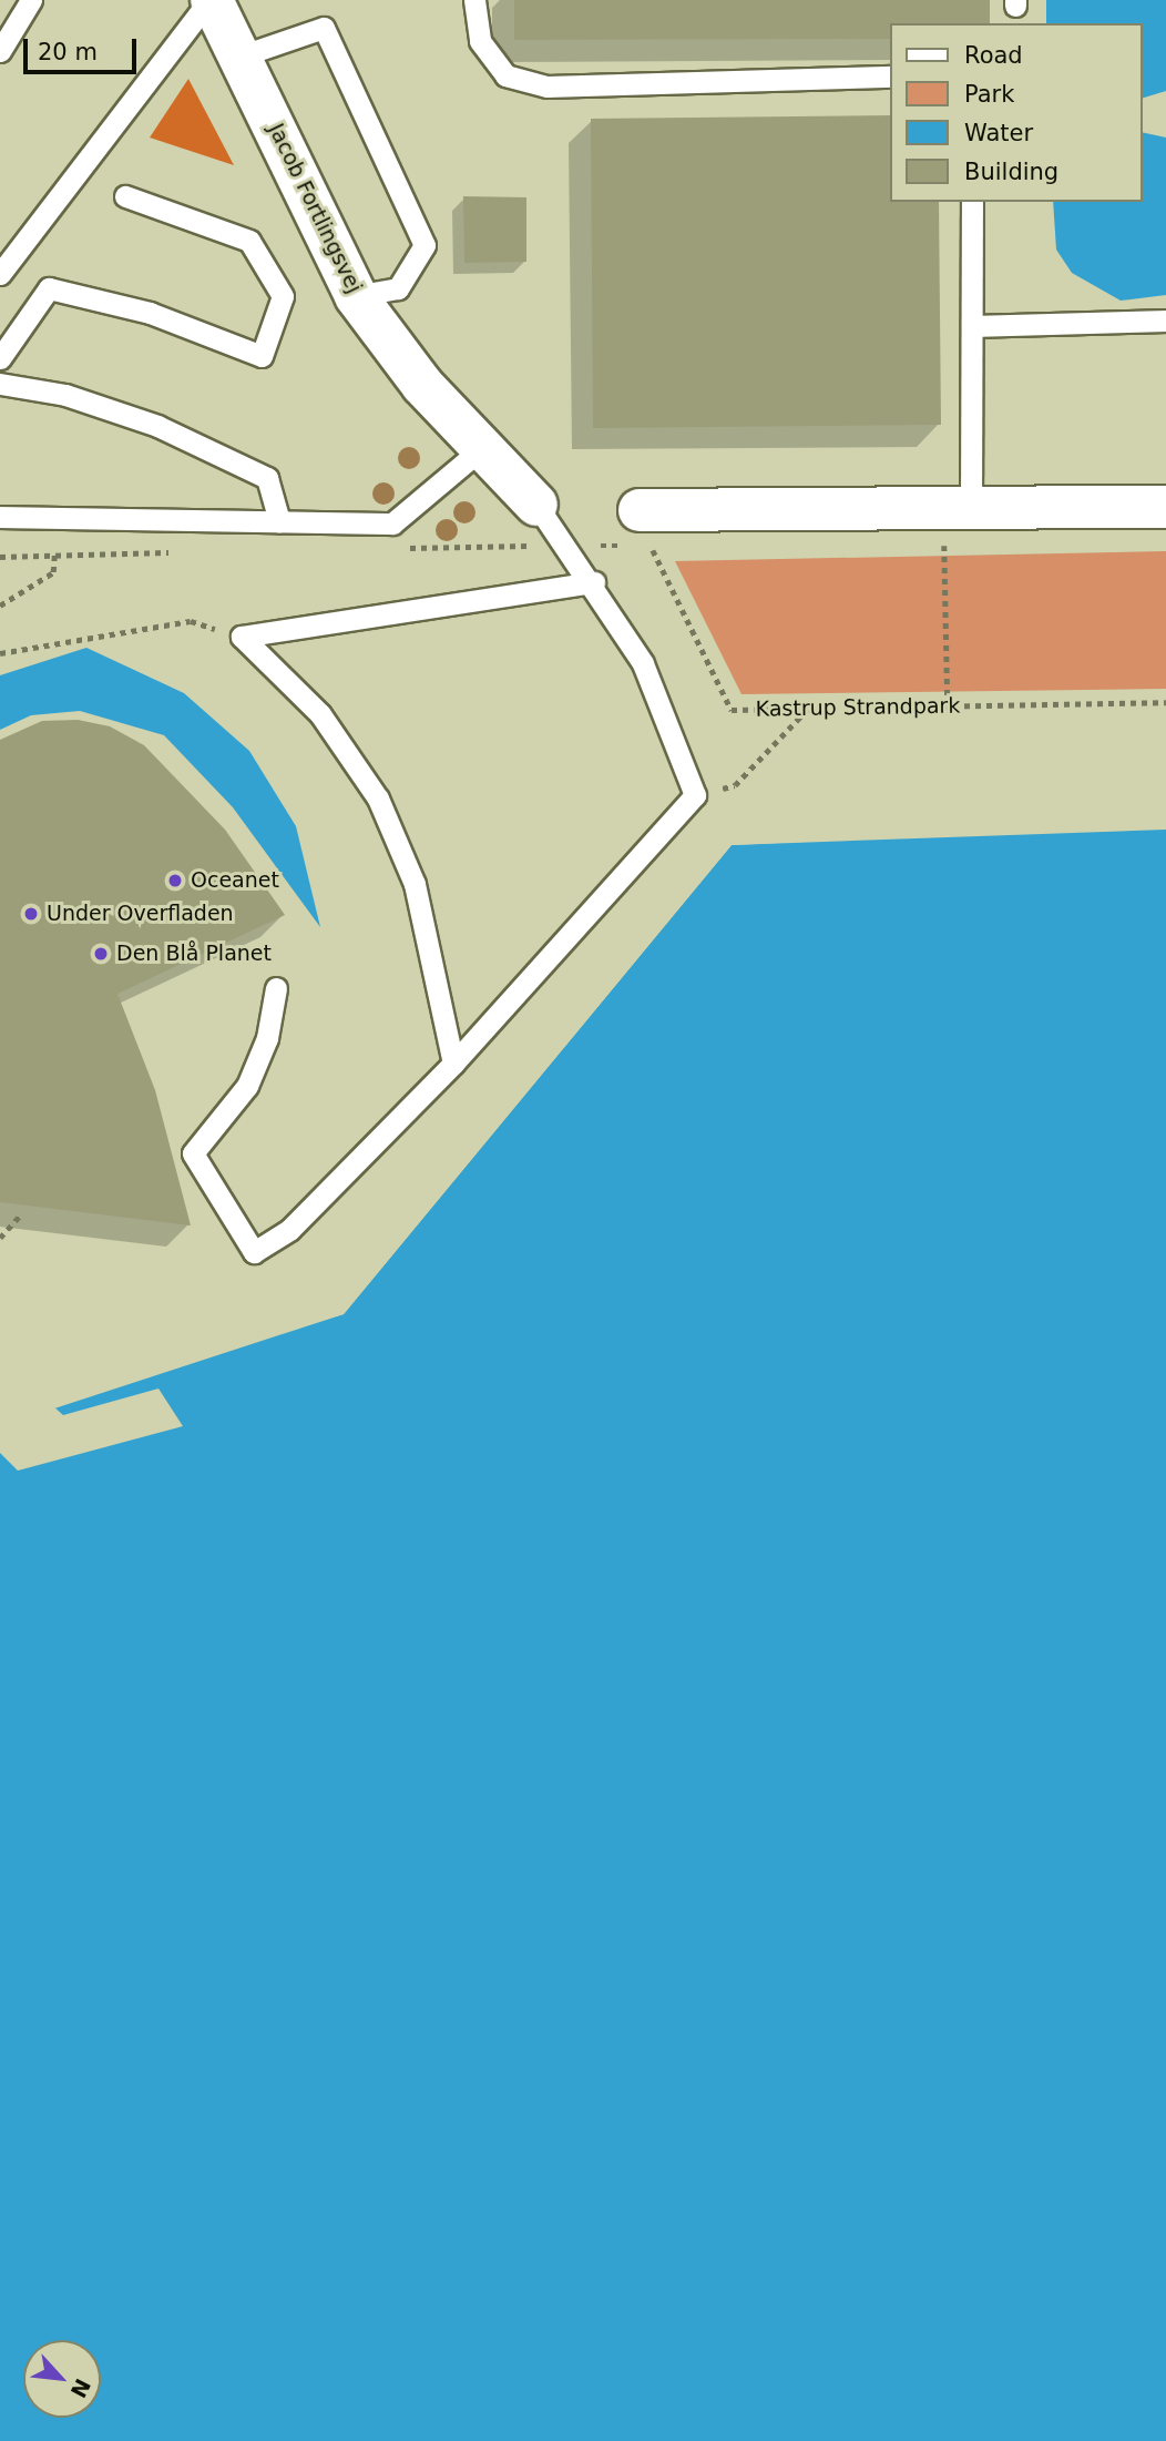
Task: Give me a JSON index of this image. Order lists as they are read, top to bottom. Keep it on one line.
{"streets":{"street":["Jacob Fortlingsvej"],"path":["Kastrup Strandpark"]},"places":["Oceanet","Under Overfladen","Den Blå Planet"],"legend":["Road","Park","Water","Building"],"scale_bar":"20 m","north":"bottom right"}
